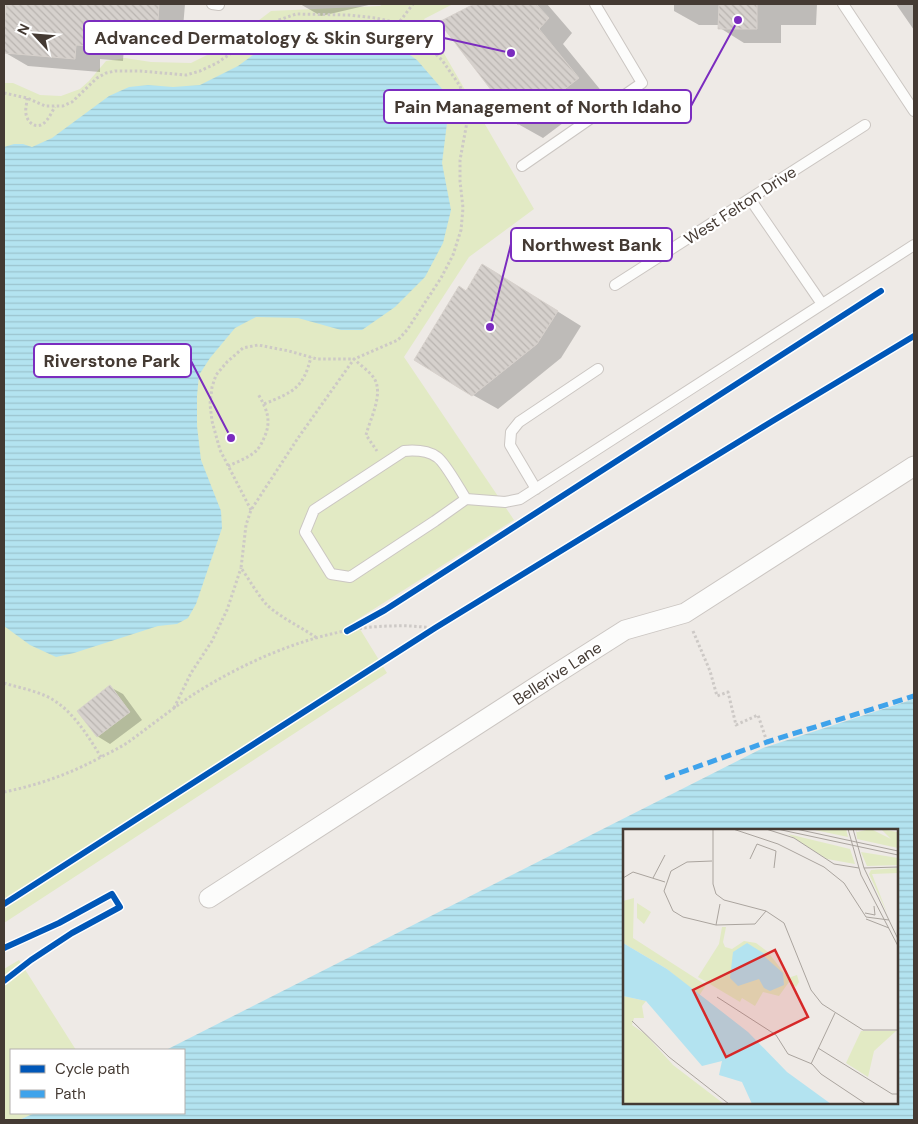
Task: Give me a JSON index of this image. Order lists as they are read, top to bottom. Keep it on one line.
{"streets":{"street":["Bellerive Lane"],"lane":["West Felton Drive"]},"places":["Pain Management of North Idaho","Advanced Dermatology & Skin Surgery","Northwest Bank","Riverstone Park"],"legend":["Cycle path","Path"],"north":"top left"}
